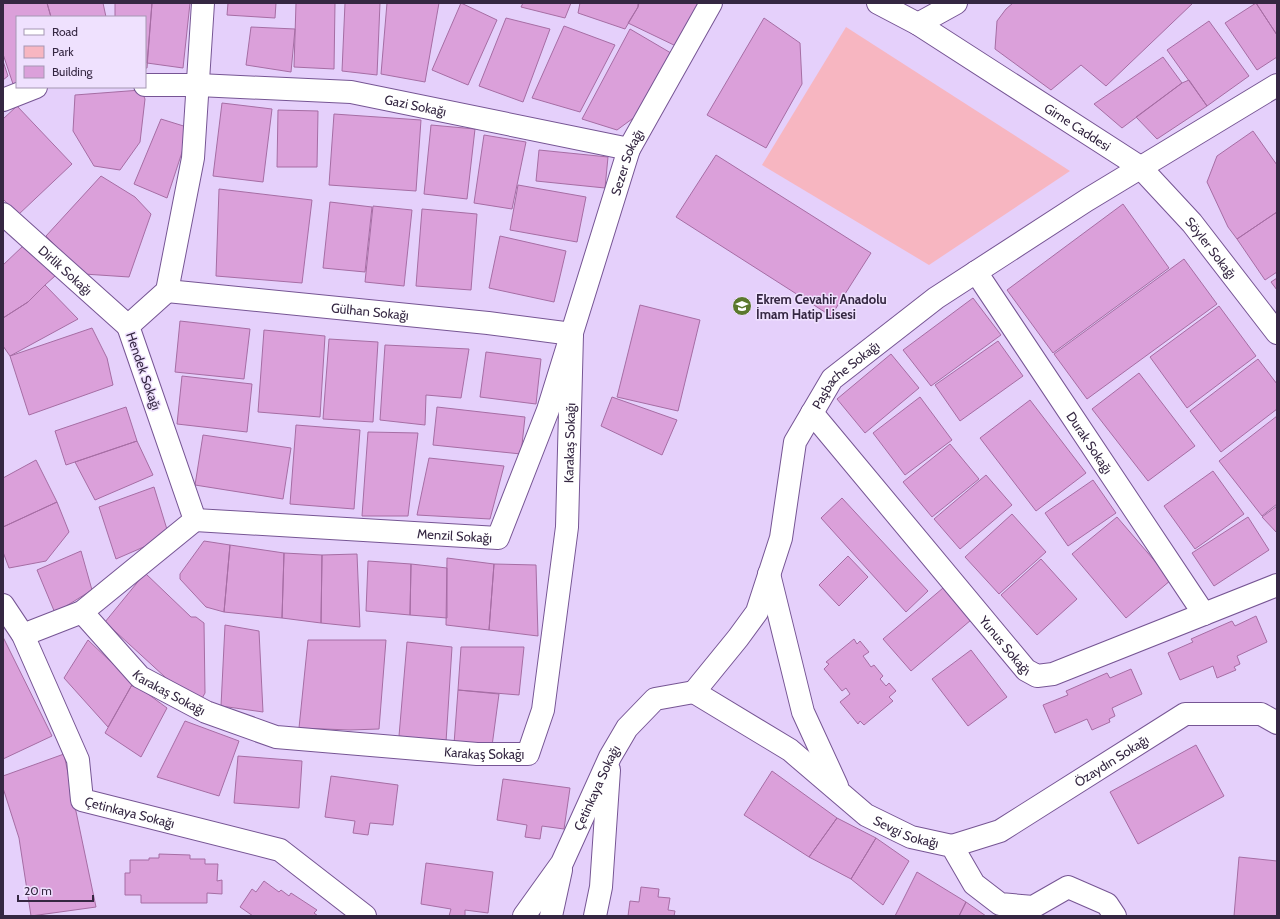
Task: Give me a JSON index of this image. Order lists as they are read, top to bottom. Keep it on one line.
{"streets":{"street":["Gazi Sokağı","Girne Caddesi","Sezer Sokağı","Söyler Sokağı","Dirlik Sokağı","Gülhan Sokağı","Hendek Sokağı","Paşbache Sokağı","Karakaş Sokağı","Durak Sokağı","Menzil Sokağı","Yunus Sokağı","Özaydın Sokağı","Çetinkaya Sokağı","Sevgi Sokağı"]},"crossings":[["Gazi Sokağı","Sezer Sokağı"],["Girne Caddesi","Söyler Sokağı"],["Girne Caddesi","Paşbache Sokağı"],["Sezer Sokağı","Gülhan Sokağı"],["Sezer Sokağı","Karakaş Sokağı"],["Sezer Sokağı","Menzil Sokağı"],["Söyler Sokağı","Paşbache Sokağı"],["Dirlik Sokağı","Hendek Sokağı"],["Gülhan Sokağı","Hendek Sokağı"],["Gülhan Sokağı","Karakaş Sokağı"],["Gülhan Sokağı","Menzil Sokağı"],["Hendek Sokağı","Menzil Sokağı"],["Paşbache Sokağı","Durak Sokağı"],["Paşbache Sokağı","Yunus Sokağı"],["Paşbache Sokağı","Çetinkaya Sokağı"],["Paşbache Sokağı","Sevgi Sokağı"],["Karakaş Sokağı","Menzil Sokağı"],["Durak Sokağı","Yunus Sokağı"],["Özaydın Sokağı","Sevgi Sokağı"],["Çetinkaya Sokağı","Sevgi Sokağı"]],"places":{"school or university":["Ekrem Cevahir Anadolu İmam Hatip Lisesi"]},"legend":["Road","Park","Building"],"scale_bar":"20 m"}
